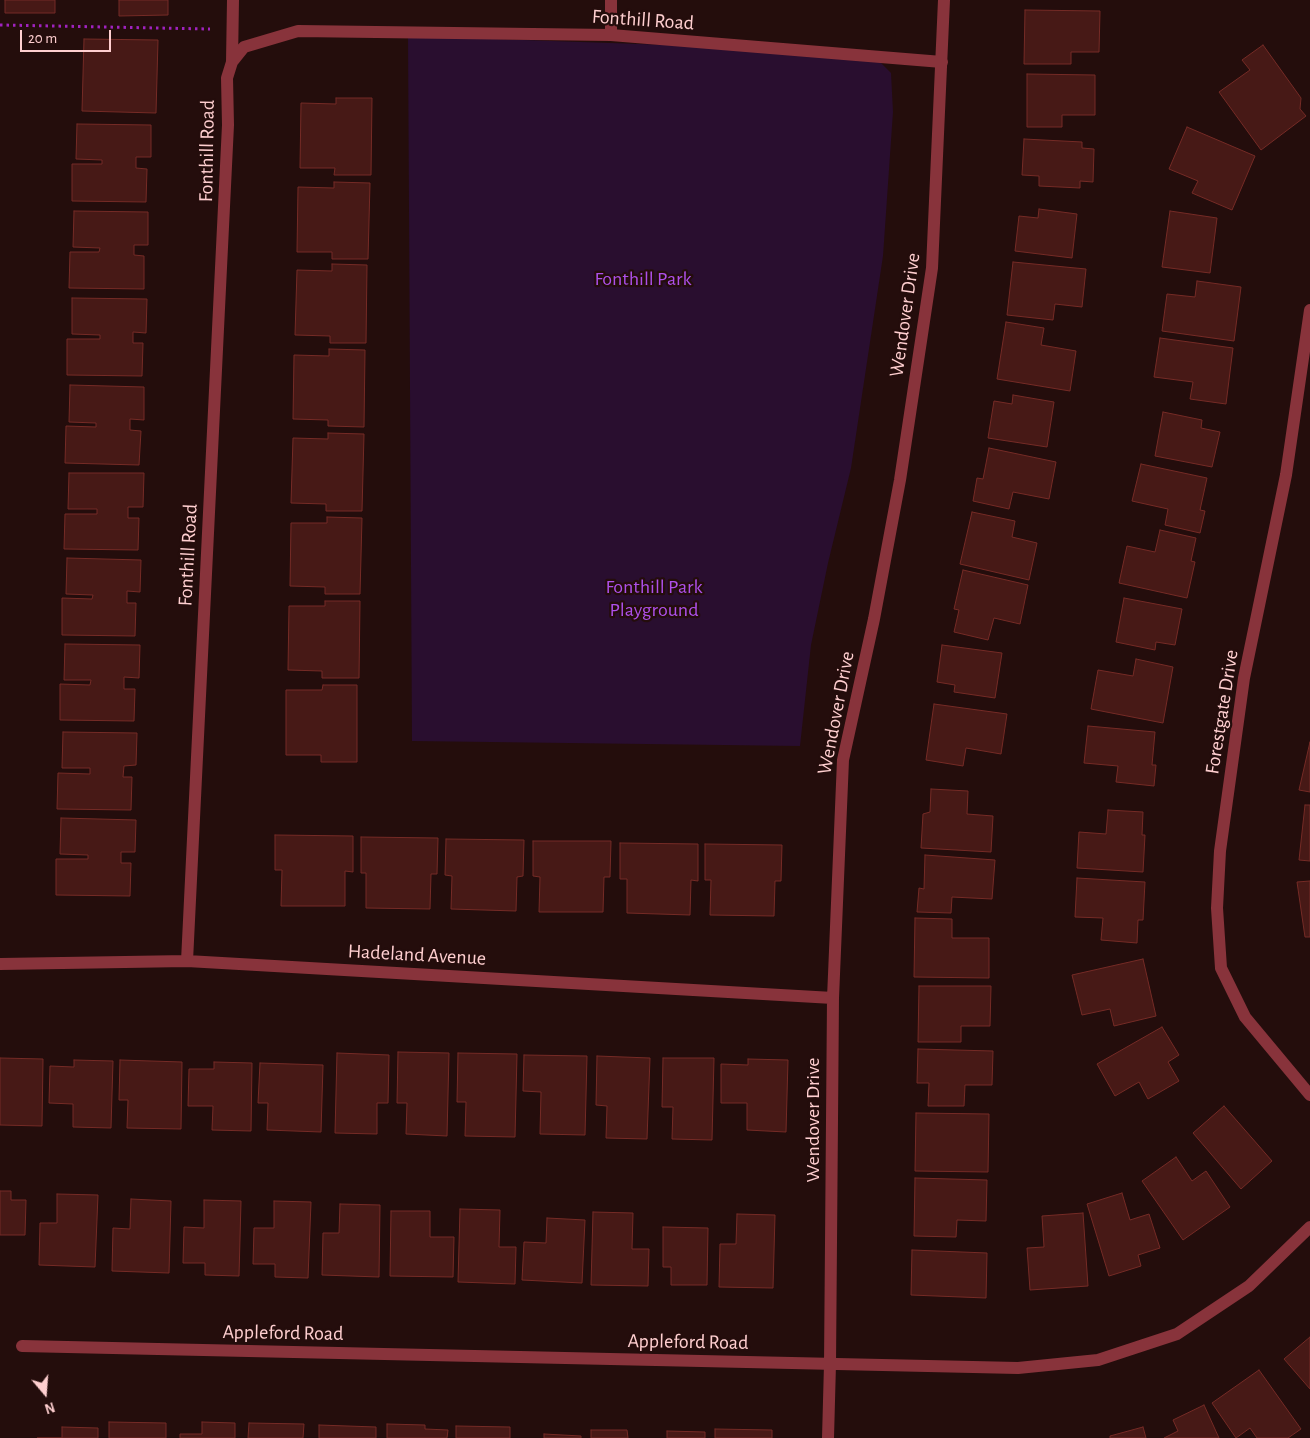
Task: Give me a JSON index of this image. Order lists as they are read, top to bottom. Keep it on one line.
{"streets":{"street":["Fonthill Road","Wendover Drive","Forestgate Drive","Hadeland Avenue","Appleford Road"]},"crossings":[["Fonthill Road","Wendover Drive"],["Fonthill Road","Hadeland Avenue"],["Wendover Drive","Hadeland Avenue"],["Wendover Drive","Appleford Road"]],"parks":["Fonthill Park","Fonthill Park Playground"],"scale_bar":"20 m","north":"bottom"}
